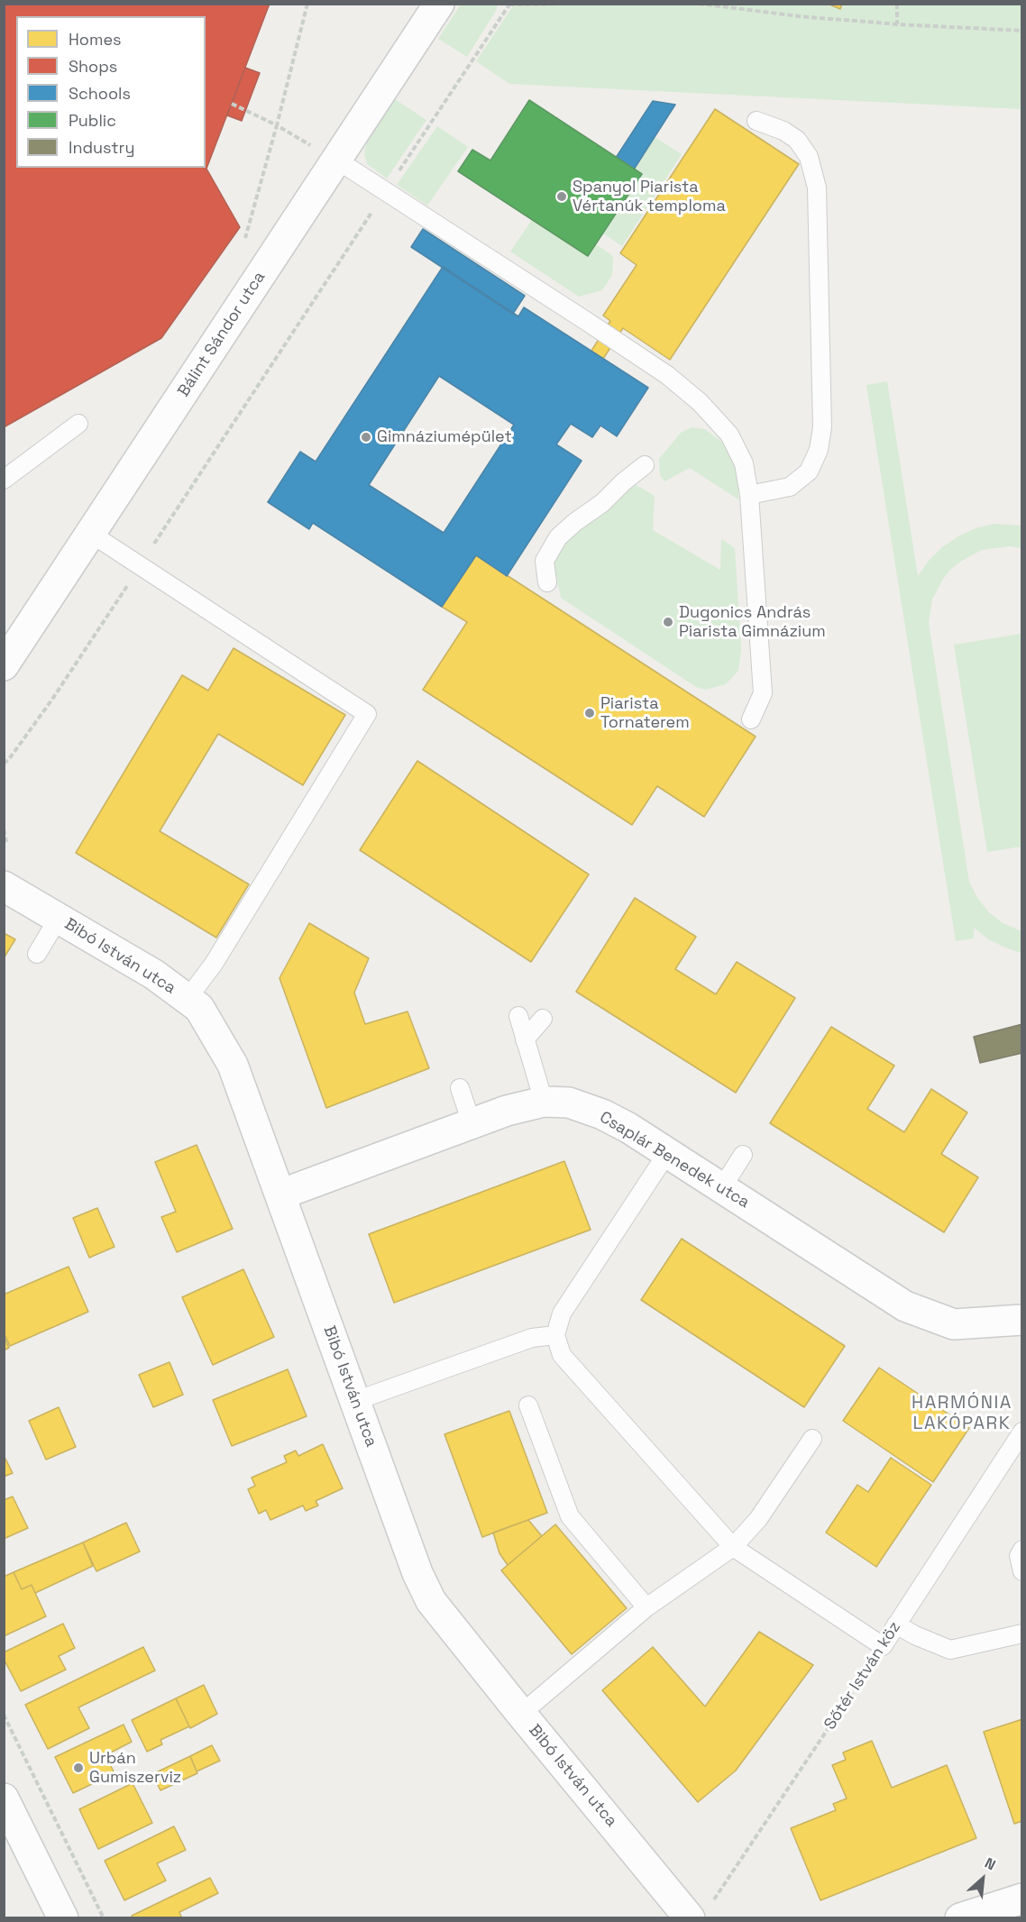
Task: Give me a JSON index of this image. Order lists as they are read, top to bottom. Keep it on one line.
{"streets":{"street":["Bálint Sándor utca","Bibó István utca","Csaplár Benedek utca"],"lane":["Sőtér István köz"]},"crossings":[["Bibó István utca","Csaplár Benedek utca"]],"districts":["HARMÓNIA LAKÓPARK"],"places":["Spanyol Piarista Vértanúk temploma","Gimnáziumépület","Dugonics András Piarista Gimnázium","Piarista Tornaterem","Urbán Gumiszerviz"],"legend":["Homes","Shops","Schools","Public","Industry"],"north":"top right"}
